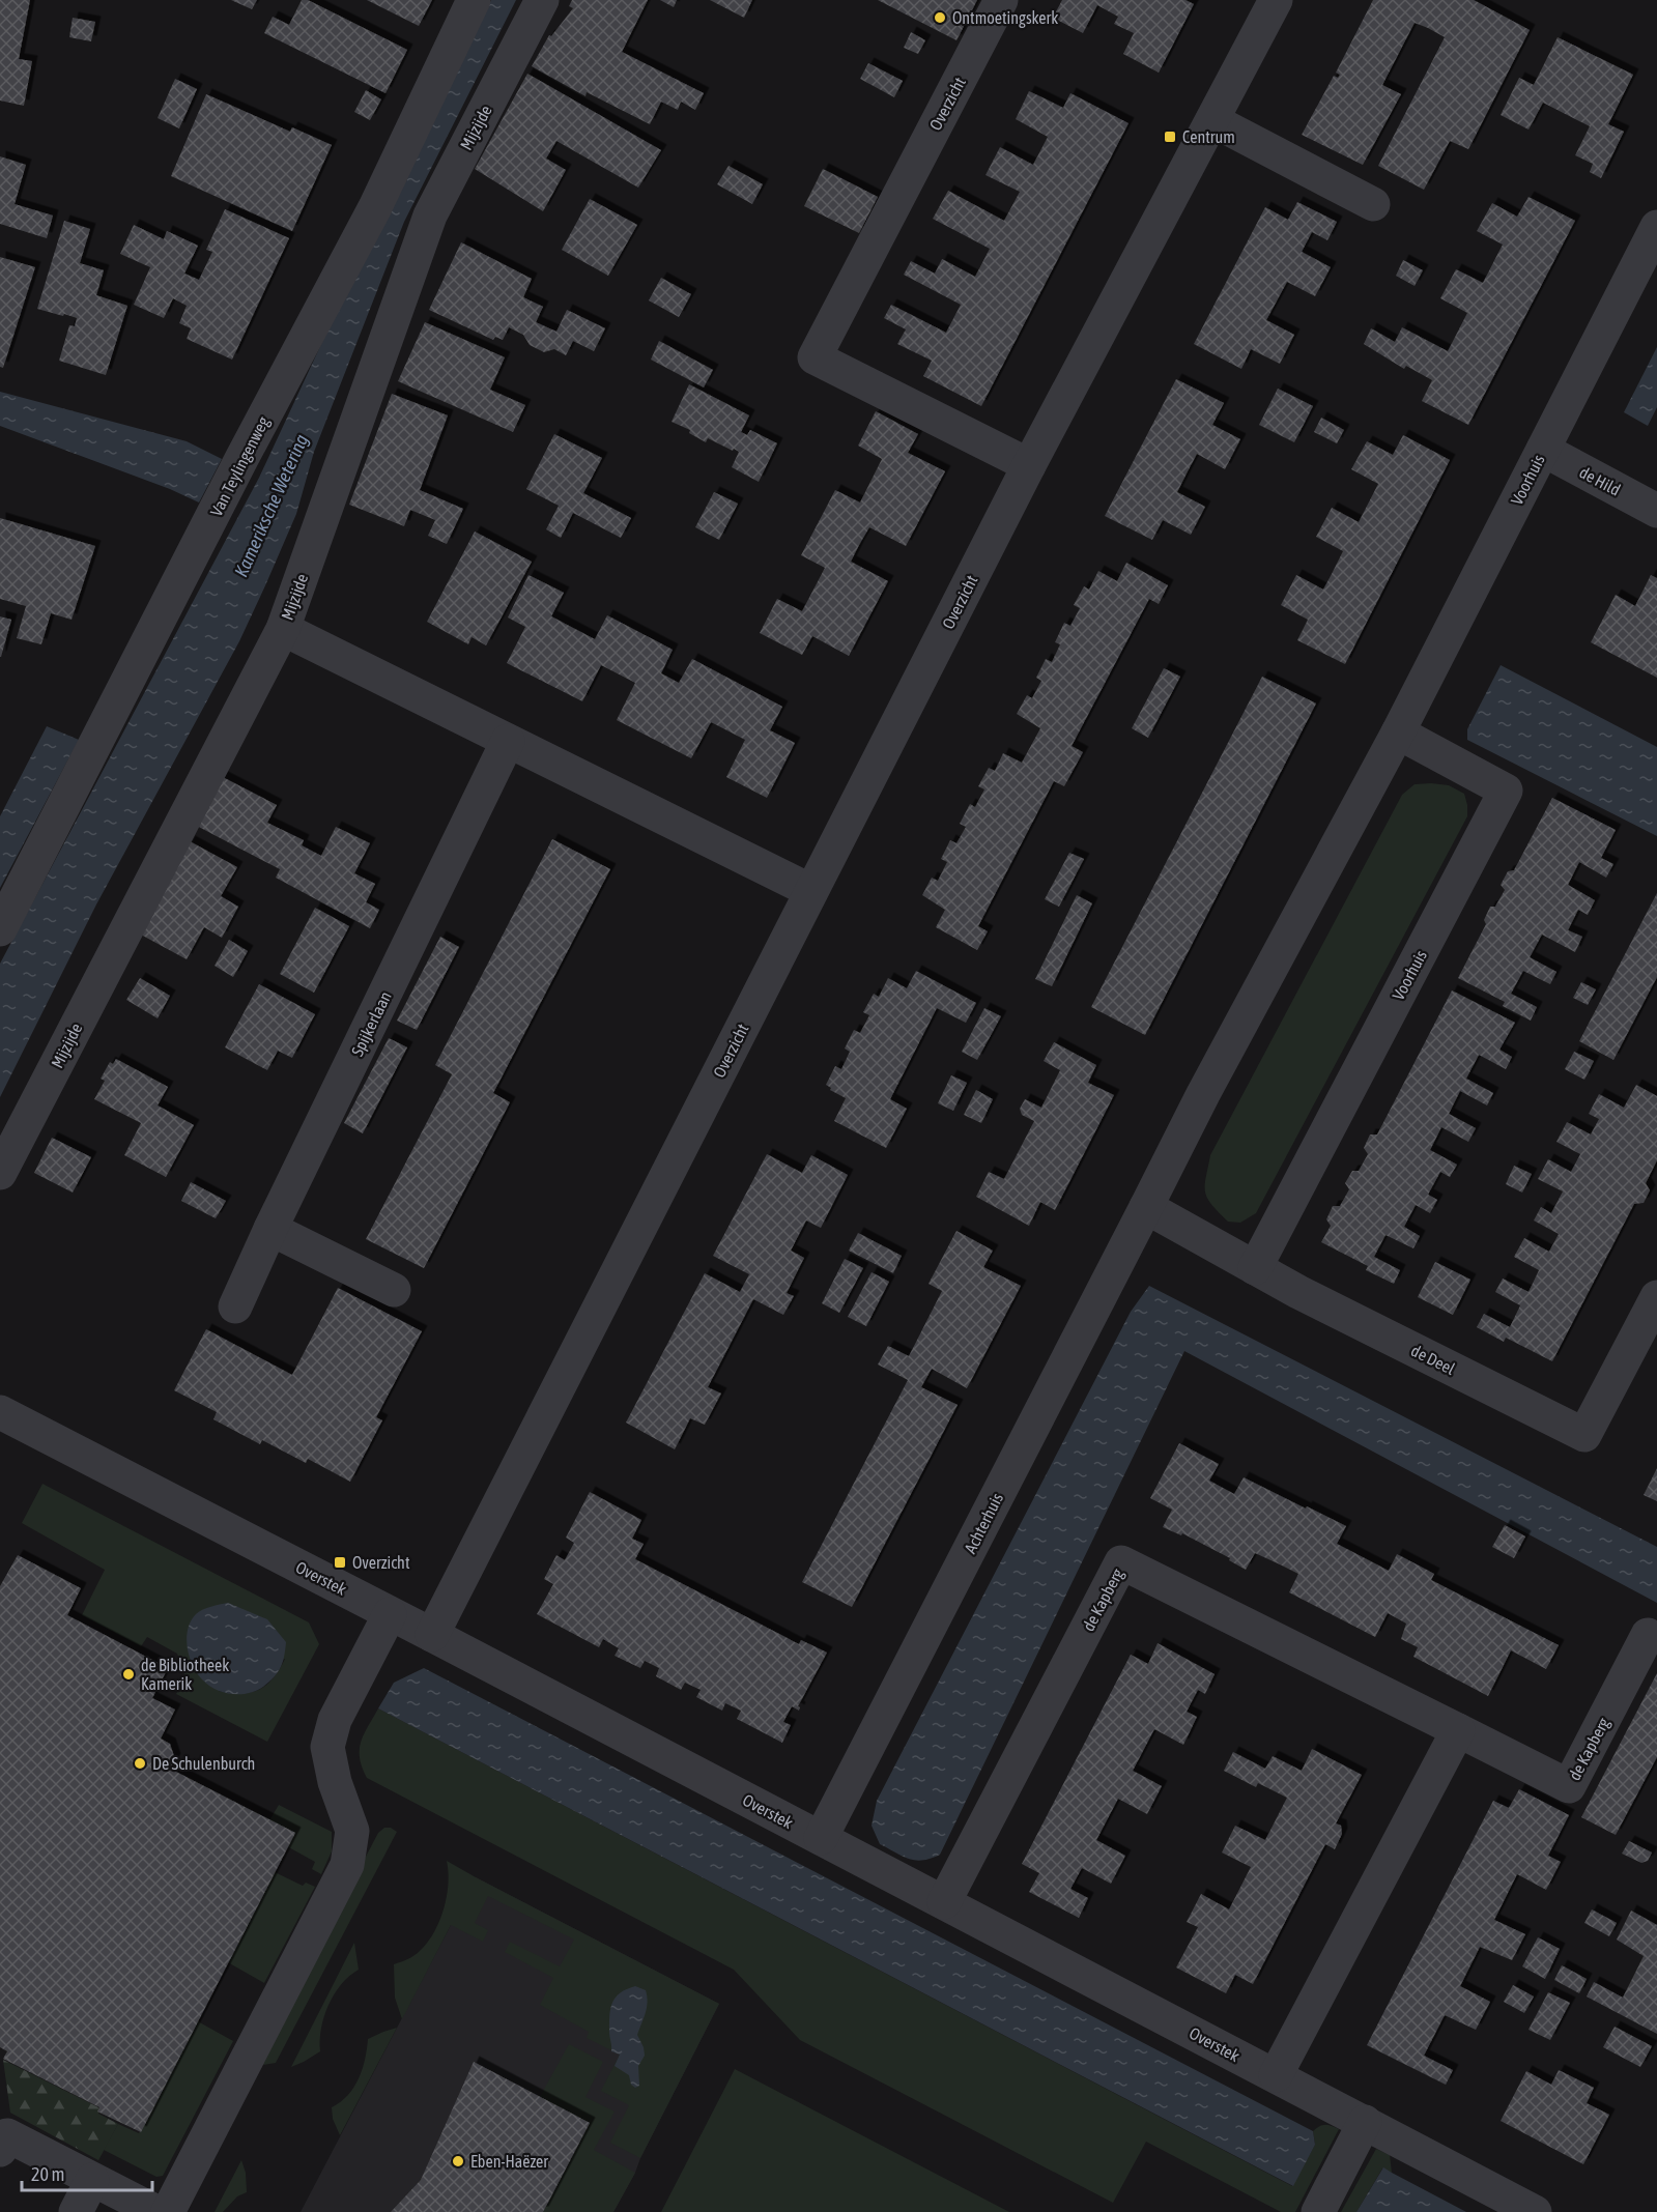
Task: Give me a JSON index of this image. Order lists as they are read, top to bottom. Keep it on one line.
{"streets":{"street":["Overzicht","Mijzijde","Van Teylingenweg","Voorhuis","de Hild","Spijkerlaan","de Deel","Achterhuis","Overstek","de Kapberg"]},"crossings":[["Overzicht","Overstek"],["Voorhuis","de Hild"],["Voorhuis","de Deel"],["Voorhuis","Achterhuis"],["de Deel","Achterhuis"],["Achterhuis","Overstek"],["Overstek","de Kapberg"]],"water":["Kameriksche Wetering"],"places":{"other":["Ontmoetingskerk","de Bibliotheek Kamerik","De Schulenburch","Eben-Haëzer"],"transit":["Centrum","Overzicht"]},"scale_bar":"20 m"}
